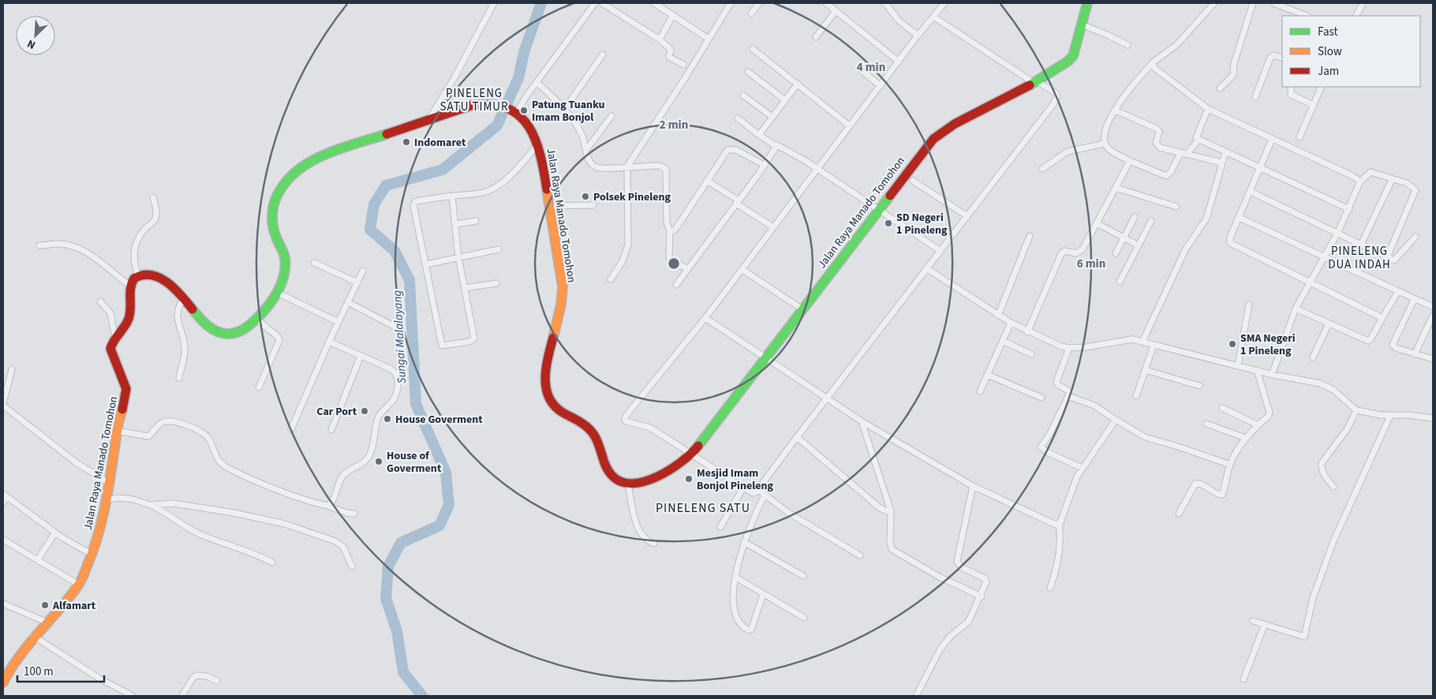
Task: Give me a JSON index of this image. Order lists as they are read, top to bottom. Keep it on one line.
{"streets":{"highway":["Jalan Raya Manado Tomohon"]},"districts":["PINELENG SATU TIMUR","PINELENG DUA INDAH","PINELENG SATU"],"water":["Sungai Malalayang"],"places":["Patung Tuanku Imam Bonjol","Indomaret","Polsek Pineleng","SD Negeri 1 Pineleng","SMA Negeri 1 Pineleng","Car Port","House Goverment","House of Goverment","Mesjid Imam Bonjol Pineleng","Alfamart"],"legend":["Fast","Slow","Jam"],"scale_bar":"100 m","north":"bottom left","rings":["4 min","2 min","6 min"]}
